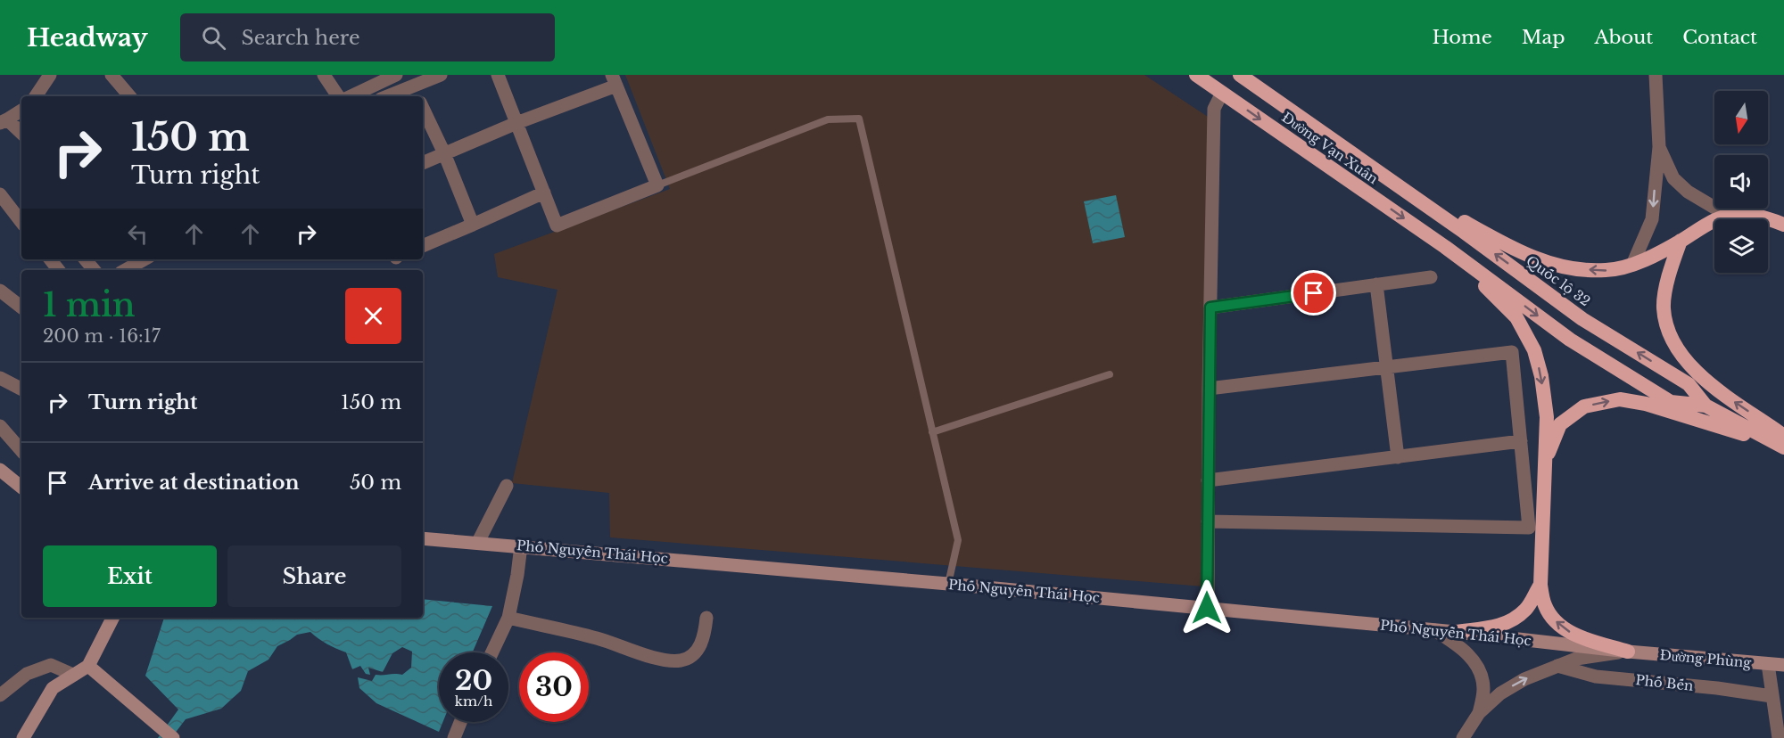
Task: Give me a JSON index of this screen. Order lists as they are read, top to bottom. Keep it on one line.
{"streets":{"highway":["Đường Vạn Xuân","Quốc lộ 32"],"main road":["Phố Nguyễn Thái Học","Đường Phùng"],"street":["Phố Bến"]},"crossings":[["Đường Vạn Xuân","Quốc lộ 32"],["Phố Nguyễn Thái Học","Đường Phùng"]],"north":"bottom","page":{"header":"Headway","search":"Search here","nav":["Home","Map","About","Contact"],"turn":["150 m","Turn right"],"heading":["1 min","200 m · 16:17"],"list":[{"name":"Turn right","value":"150 m"},{"name":"Arrive at destination","value":"50 m"}],"buttons":["Exit","Share"],"speed":"20 km/h","limit":"30"}}
